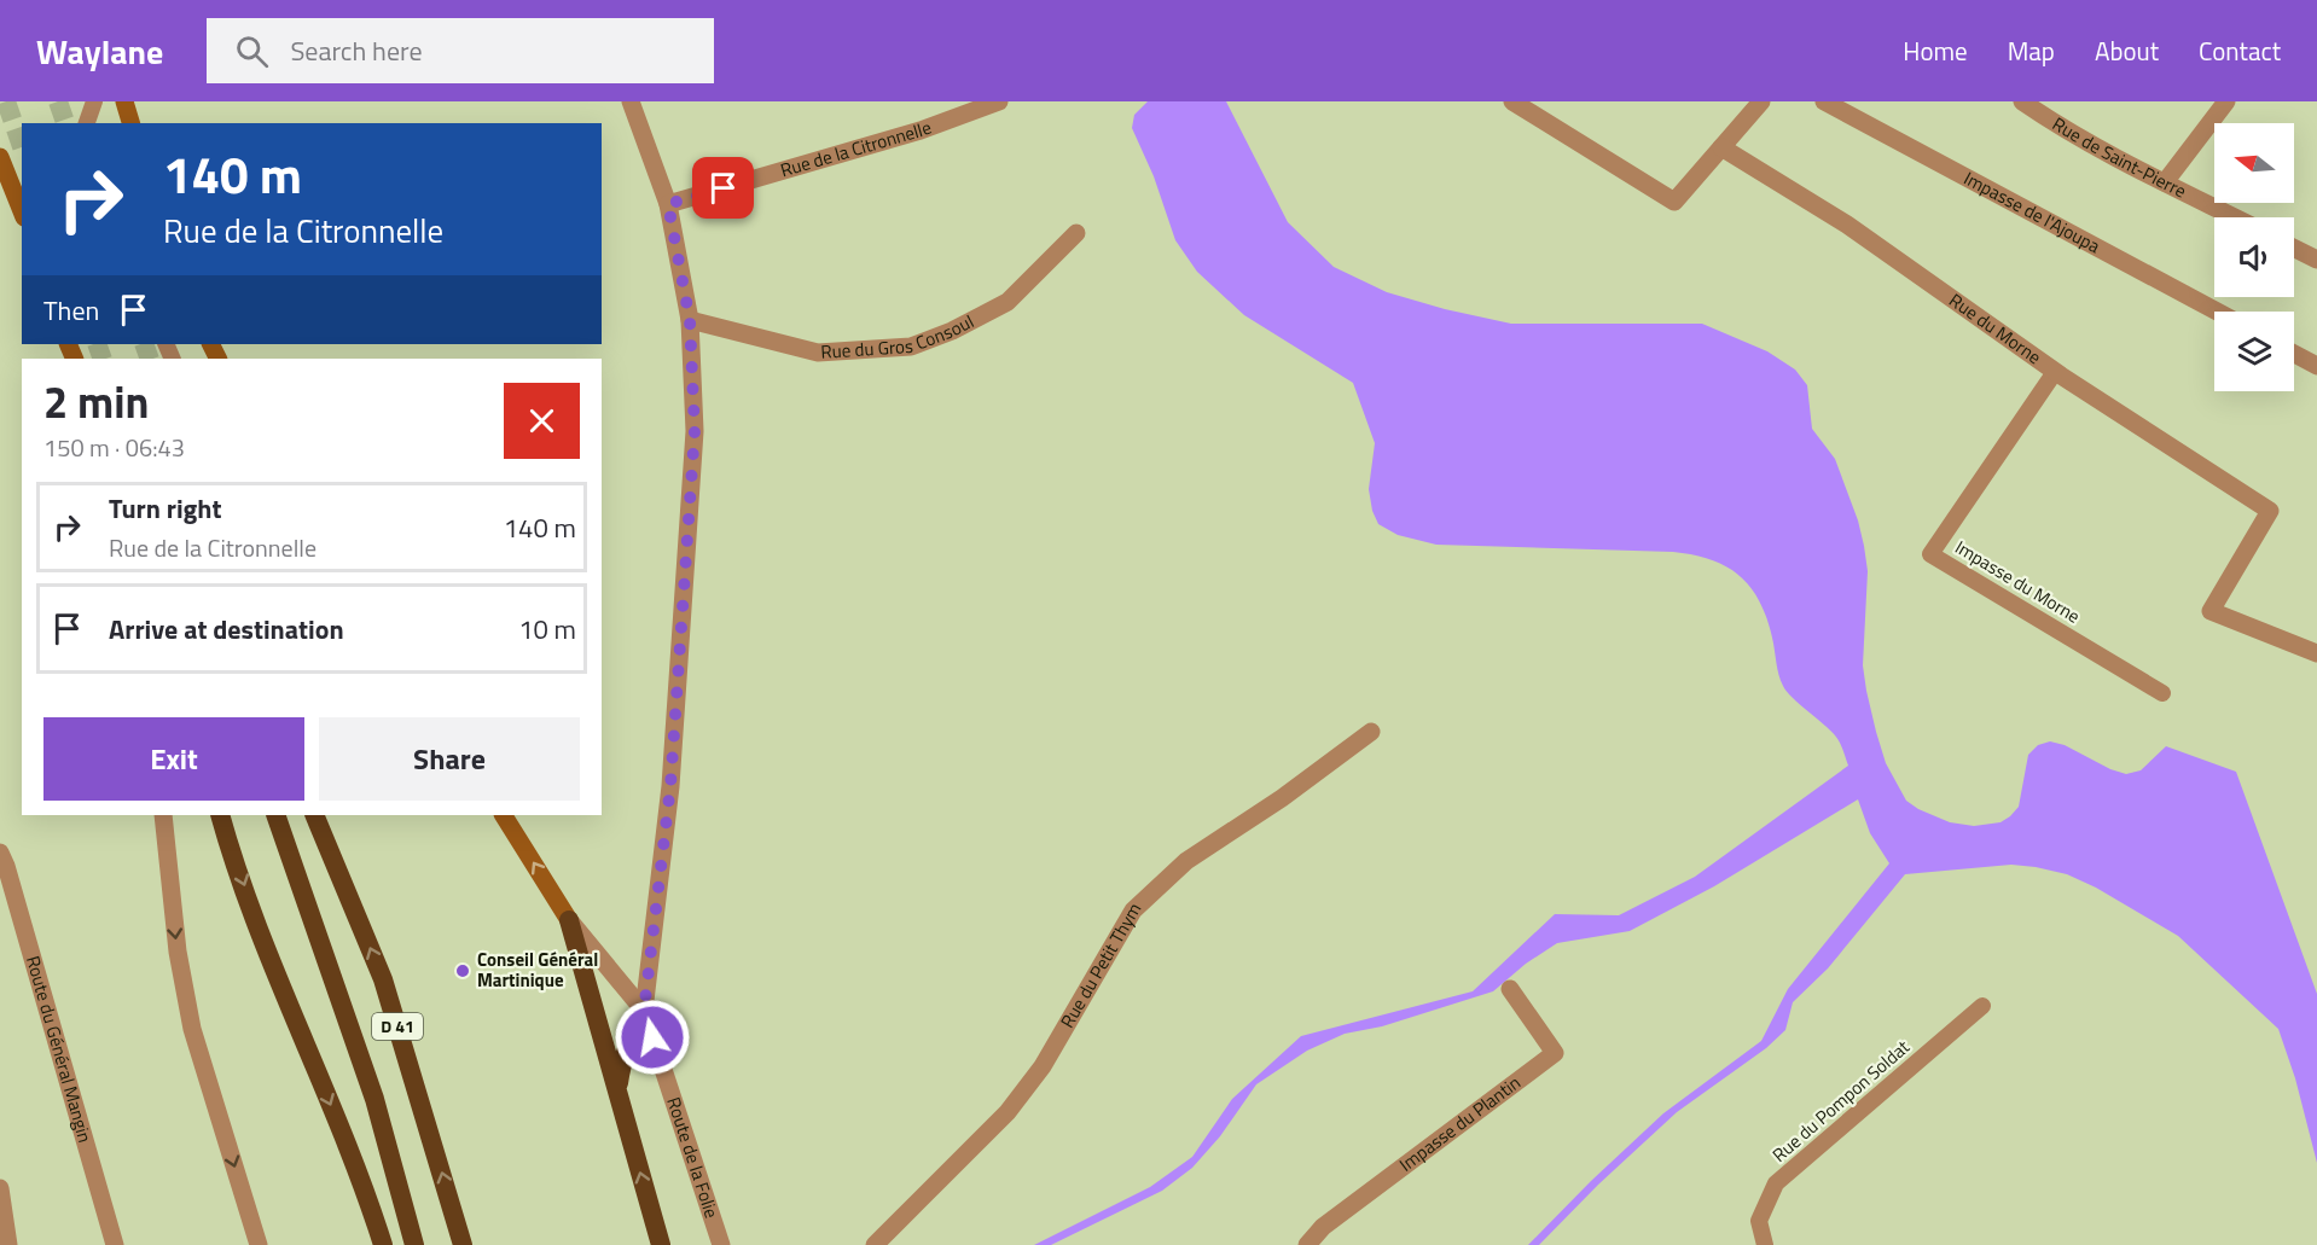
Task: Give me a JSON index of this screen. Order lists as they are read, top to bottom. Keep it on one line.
{"streets":{"highway":["D 41"],"main road":["Route de la Folie"],"street":["Rue de la Citronnelle","Rue de Saint-Pierre","Impasse de l'Ajoupa","Rue du Morne","Rue du Gros Consoul","Rue du Petit Thym","Route du Général Mangin","Impasse du Plantin"],"lane":["Impasse du Morne","Rue du Pompon Soldat"]},"crossings":[["Rue du Morne","Impasse du Morne"]],"places":["Conseil Général Martinique"],"north":"left","page":{"header":"Waylane","search":"Search here","nav":["Home","Map","About","Contact"],"turn":["140 m","Rue de la Citronnelle"],"then":"Then","heading":["2 min","150 m · 06:43"],"list":[{"name":"Turn right","note":"Rue de la Citronnelle","value":"140 m"},{"name":"Arrive at destination","value":"10 m"}],"buttons":["Exit","Share"]}}
